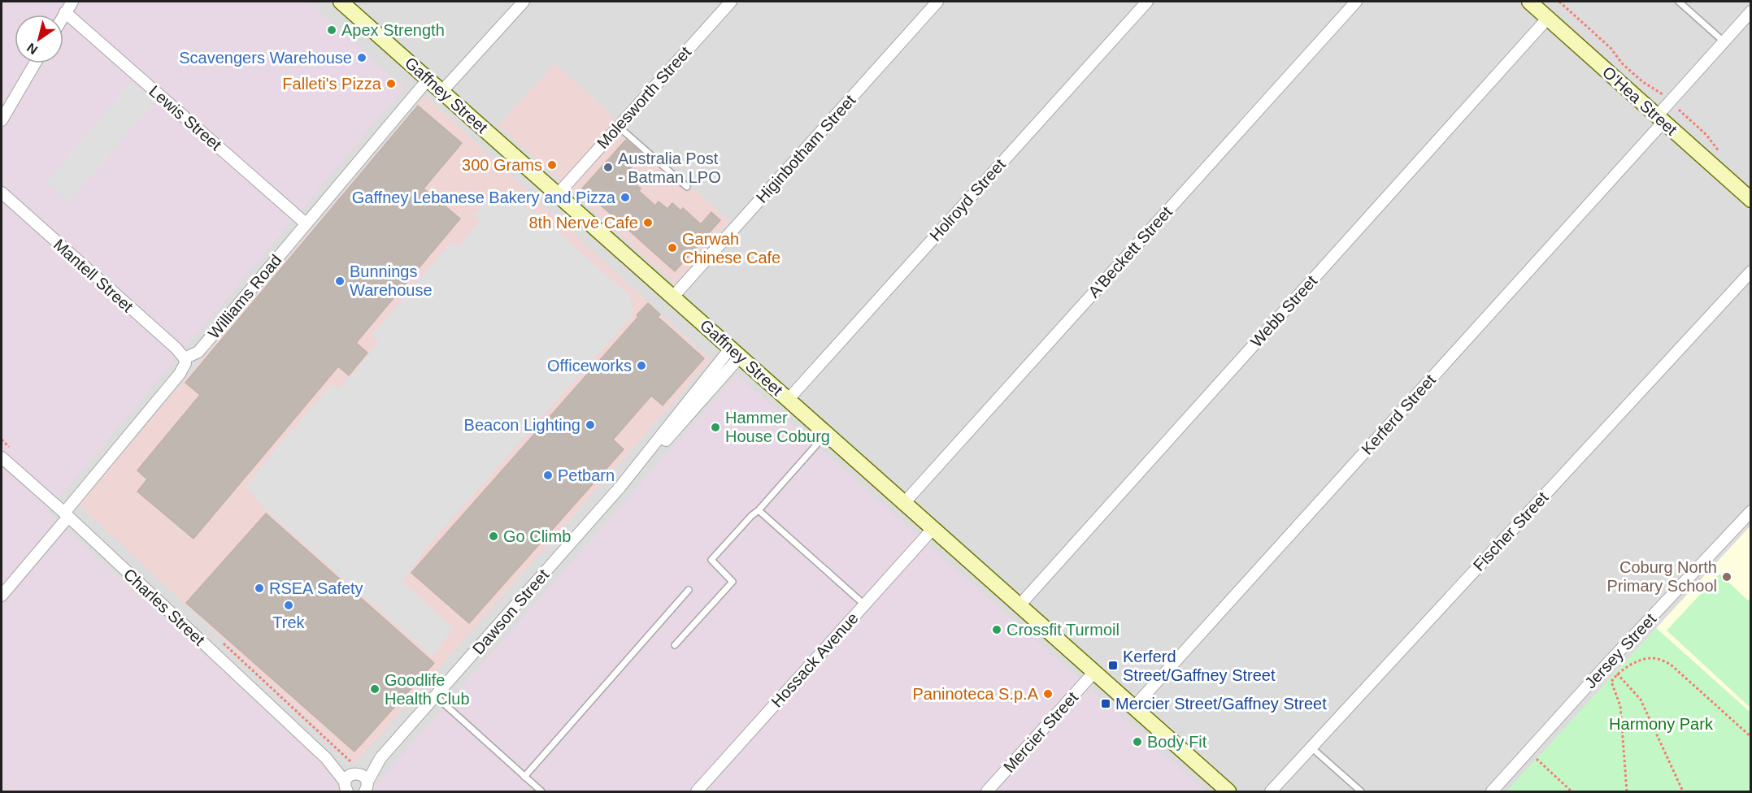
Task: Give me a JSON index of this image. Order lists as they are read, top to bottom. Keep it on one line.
{"streets":{"main road":["Gaffney Street","O'Hea Street"],"street":["Molesworth Street","Lewis Street","Higinbotham Street","Holroyd Street","A'Beckett Street","Mantell Street","Williams Road","Webb Street","Kerferd Street","Fischer Street","Charles Street","Dawson Street","Jersey Street","Hossack Avenue","Mercier Street"]},"crossings":[["Gaffney Street","Molesworth Street"],["Gaffney Street","Higinbotham Street"],["Gaffney Street","Holroyd Street"],["Gaffney Street","A'Beckett Street"],["Gaffney Street","Williams Road"],["Gaffney Street","Webb Street"],["Gaffney Street","Kerferd Street"],["Gaffney Street","Dawson Street"],["Gaffney Street","Hossack Avenue"],["Gaffney Street","Mercier Street"],["O'Hea Street","Webb Street"],["O'Hea Street","Kerferd Street"],["Lewis Street","Williams Road"],["Mantell Street","Williams Road"],["Charles Street","Dawson Street"]],"parks":["Harmony Park"],"places":{"other":["Apex Strength","Scavengers Warehouse","Falleti's Pizza","300 Grams","Australia Post - Batman LPO","Gaffney Lebanese Bakery and Pizza","8th Nerve Cafe","Garwah Chinese Cafe","Bunnings Warehouse","Officeworks","Beacon Lighting","Hammer House Coburg","Petbarn","Go Climb","Coburg North Primary School","RSEA Safety","Trek","Crossfit Turmoil","Goodlife Health Club","Paninoteca S.p.A","Body Fit"],"transit":["Kerferd Street/Gaffney Street","Mercier Street/Gaffney Street"]},"north":"bottom left"}
